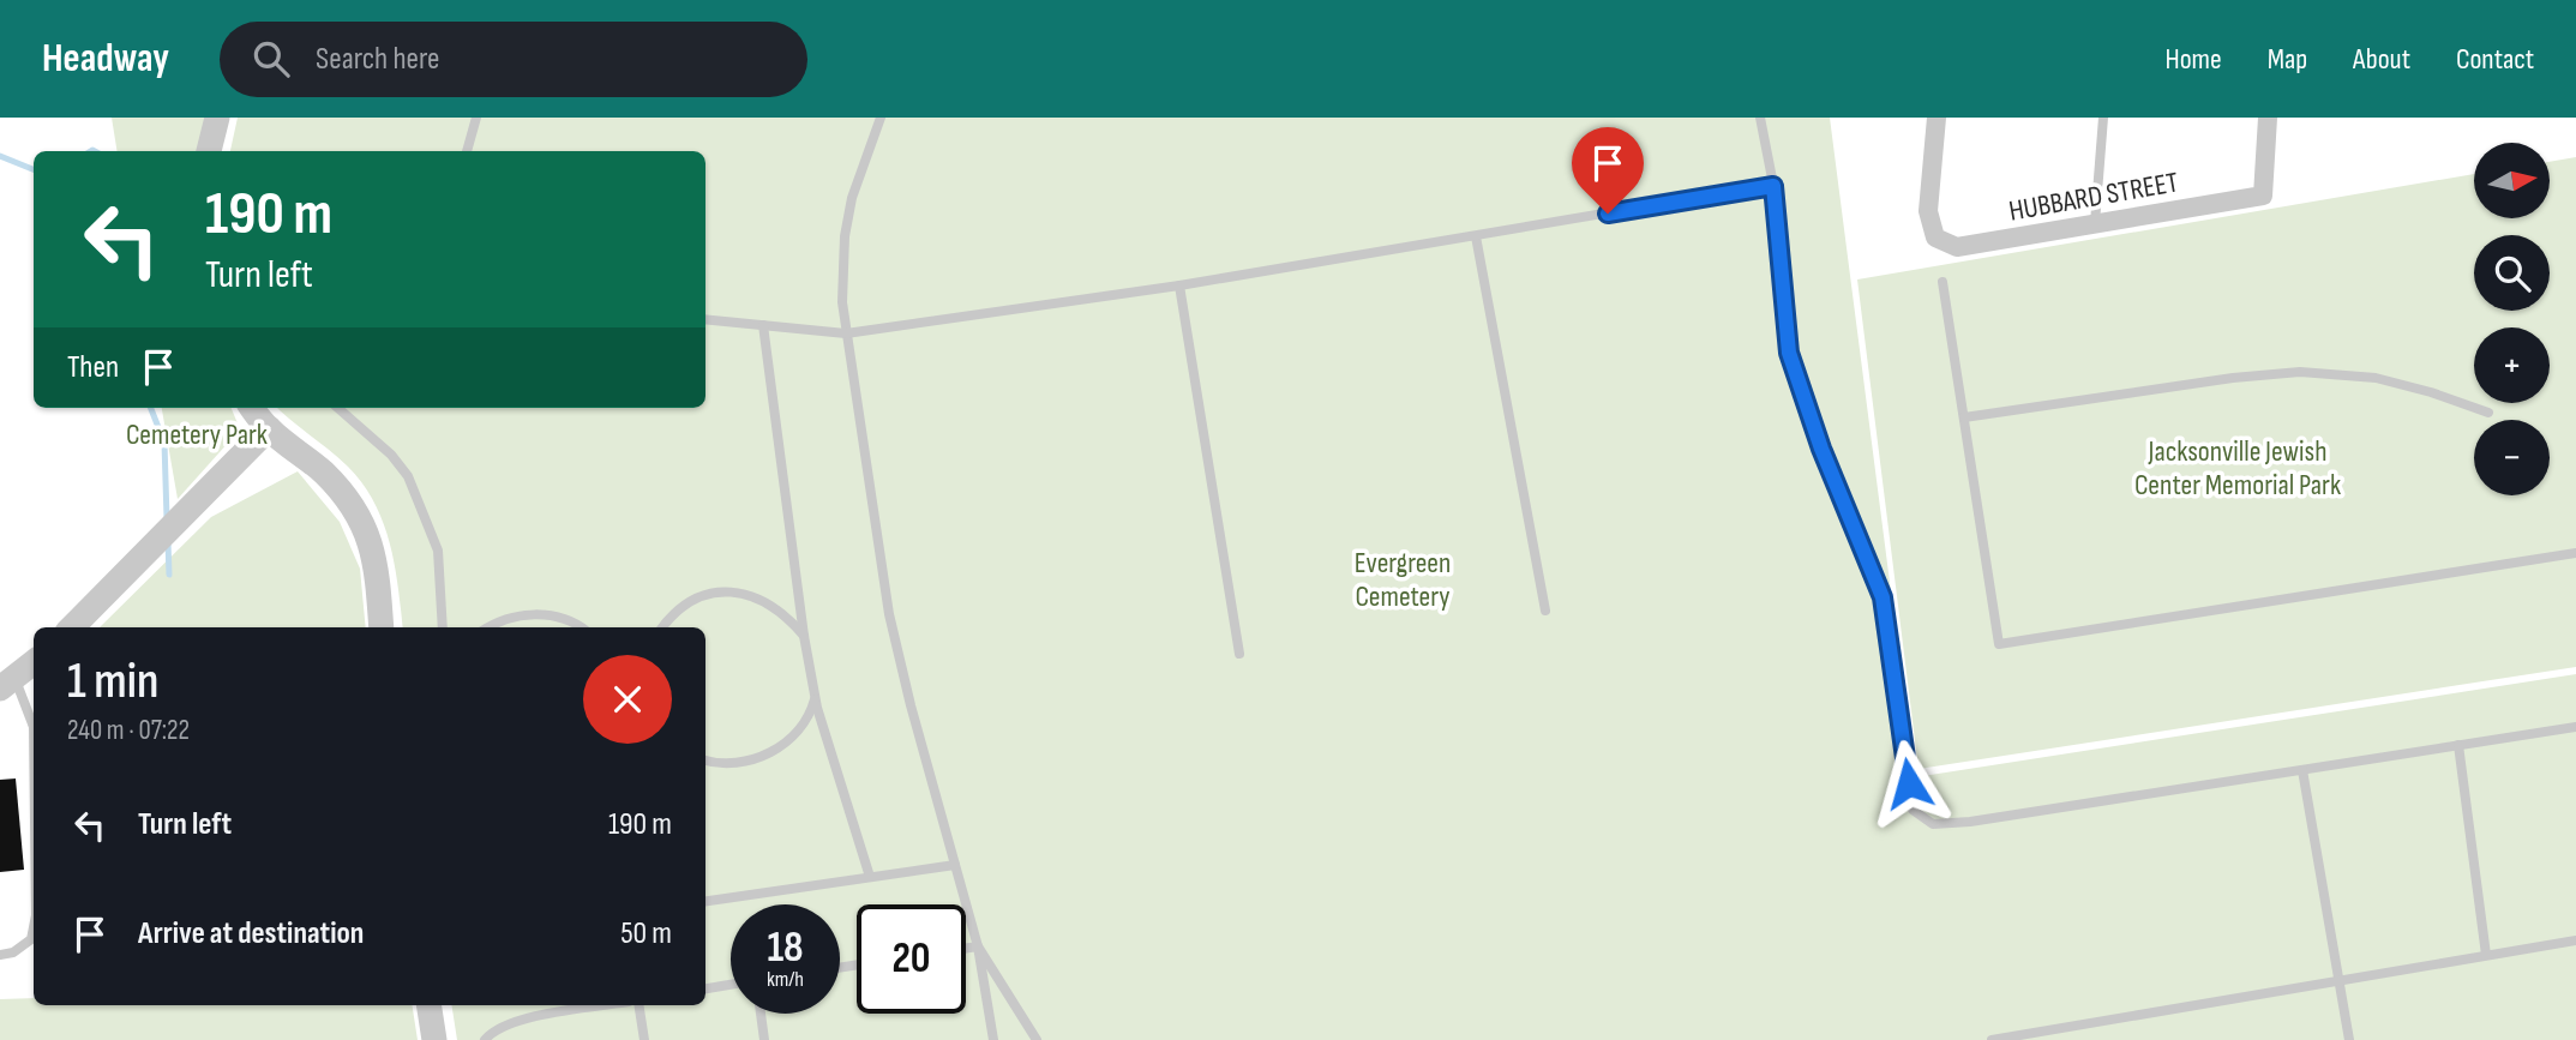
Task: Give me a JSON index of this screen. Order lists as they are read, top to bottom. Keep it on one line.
{"streets":{"street":["HUBBARD STREET"]},"parks":["Cemetery Park","Jacksonville Jewish Center Memorial Park","Evergreen Cemetery"],"north":"right","page":{"header":"Headway","search":"Search here","nav":["Home","Map","About","Contact"],"map_buttons":["+","−"],"turn":["190 m","Turn left"],"then":"Then","heading":["1 min","240 m · 07:22"],"list":[{"name":"Turn left","value":"190 m"},{"name":"Arrive at destination","value":"50 m"}],"speed":"18 km/h","limit":"20"}}
